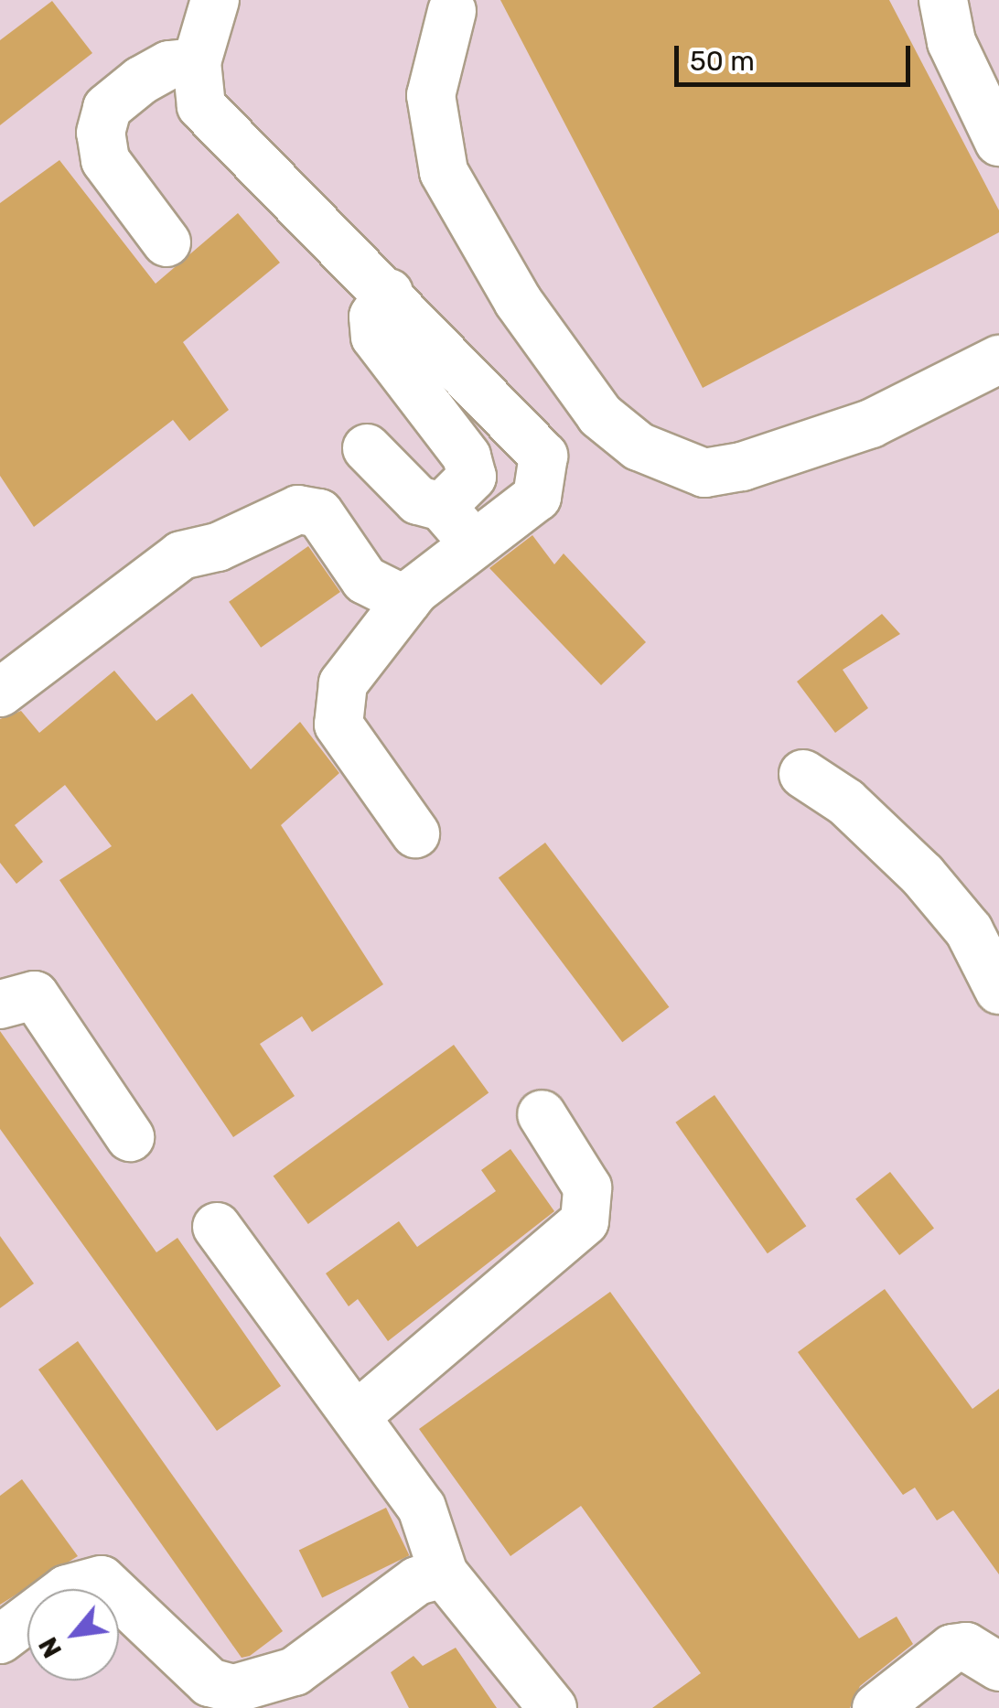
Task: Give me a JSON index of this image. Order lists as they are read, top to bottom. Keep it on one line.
{"scale_bar":"50 m","north":"bottom left"}
